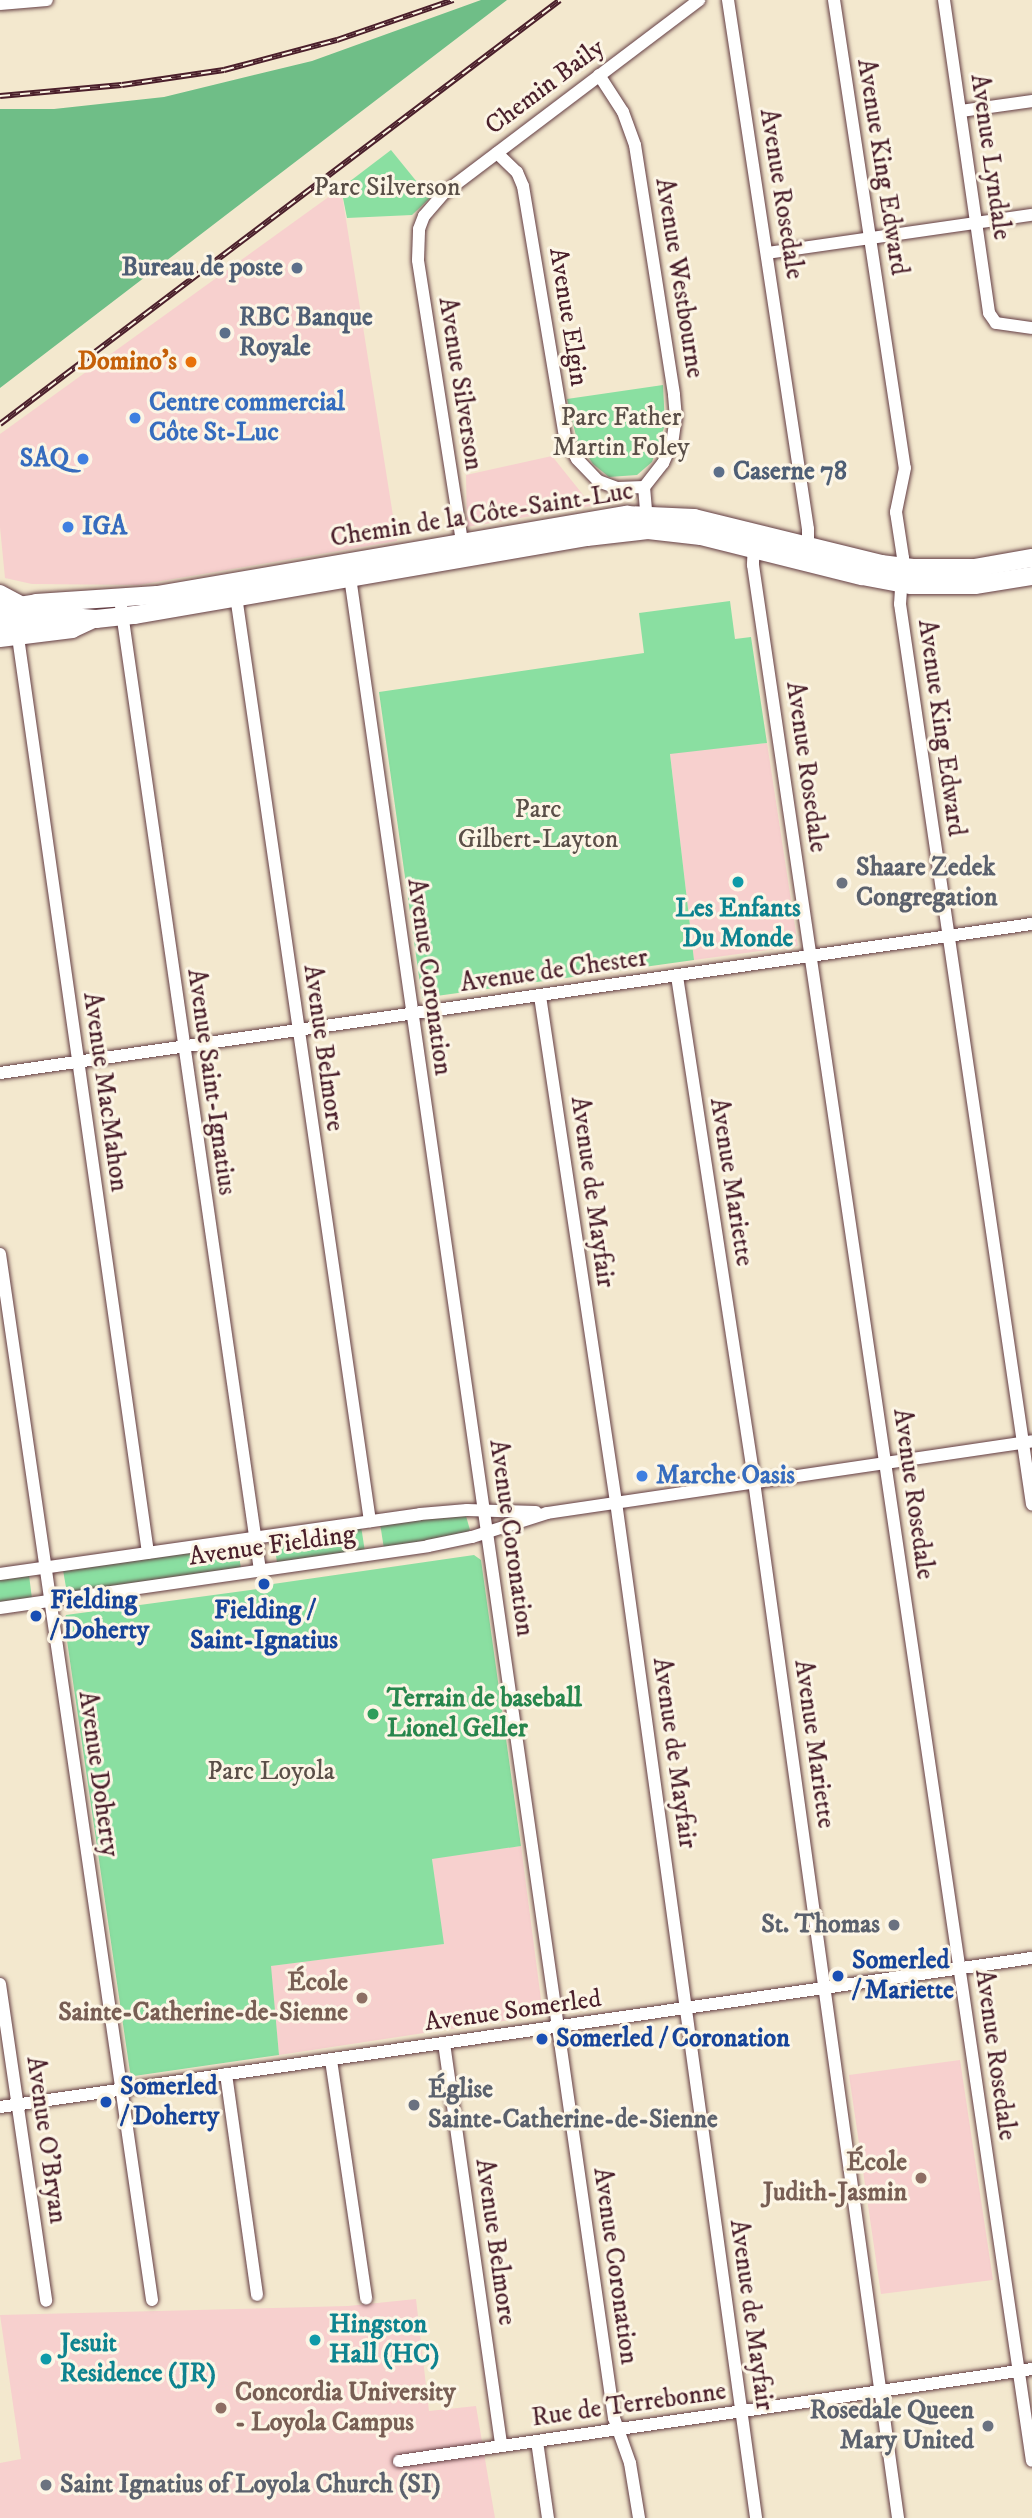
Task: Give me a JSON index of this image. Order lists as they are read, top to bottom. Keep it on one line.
{"streets":{"main road":["Chemin de la Côte-Saint-Luc"],"street":["Chemin Baily","Avenue Lyndale","Avenue King Edward","Avenue Rosedale","Avenue Westbourne","Avenue Elgin","Avenue Silverson","Avenue de Chester","Avenue Coronation","Avenue Belmore","Avenue Saint-Ignatius","Avenue MacMahon","Avenue Mariette","Avenue de Mayfair","Avenue Fielding","Avenue Doherty","Avenue Somerled","Avenue O'Bryan","Rue de Terrebonne"]},"crossings":[["Chemin Baily","Avenue Westbourne"],["Chemin Baily","Avenue Elgin"],["Chemin Baily","Avenue Silverson"],["Avenue King Edward","Chemin de la Côte-Saint-Luc"],["Avenue King Edward","Avenue de Chester"],["Avenue King Edward","Avenue Fielding"],["Avenue Rosedale","Chemin de la Côte-Saint-Luc"],["Avenue Rosedale","Avenue de Chester"],["Avenue Rosedale","Avenue Fielding"],["Avenue Rosedale","Avenue Somerled"],["Avenue Rosedale","Rue de Terrebonne"],["Avenue Westbourne","Avenue Elgin"],["Avenue Silverson","Chemin de la Côte-Saint-Luc"],["Chemin de la Côte-Saint-Luc","Avenue Coronation"],["Chemin de la Côte-Saint-Luc","Avenue Belmore"],["Chemin de la Côte-Saint-Luc","Avenue Saint-Ignatius"],["Chemin de la Côte-Saint-Luc","Avenue MacMahon"],["Avenue de Chester","Avenue Coronation"],["Avenue de Chester","Avenue Belmore"],["Avenue de Chester","Avenue Saint-Ignatius"],["Avenue de Chester","Avenue MacMahon"],["Avenue de Chester","Avenue Mariette"],["Avenue de Chester","Avenue de Mayfair"],["Avenue Coronation","Avenue Fielding"],["Avenue Coronation","Avenue Somerled"],["Avenue Coronation","Rue de Terrebonne"],["Avenue Belmore","Avenue Fielding"],["Avenue Belmore","Avenue Somerled"],["Avenue Belmore","Rue de Terrebonne"],["Avenue Saint-Ignatius","Avenue Fielding"],["Avenue MacMahon","Avenue Fielding"],["Avenue Mariette","Avenue Fielding"],["Avenue Mariette","Avenue Somerled"],["Avenue Mariette","Rue de Terrebonne"],["Avenue de Mayfair","Avenue Fielding"],["Avenue de Mayfair","Avenue Somerled"],["Avenue de Mayfair","Rue de Terrebonne"],["Avenue Fielding","Avenue Doherty"],["Avenue Doherty","Avenue Somerled"],["Avenue Somerled","Avenue O'Bryan"]],"parks":["Parc Silverson","Parc Father Martin Foley","Parc Gilbert-Layton","Parc Loyola"],"places":["Bureau de poste","RBC Banque Royale","Domino's","Centre commercial Côte St-Luc","SAQ","Caserne 78","IGA","Les Enfants Du Monde","Shaare Zedek Congregation","Marche Oasis","Fielding / Saint-Ignatius","Fielding / Doherty","Terrain de baseball Lionel Geller","St. Thomas","Somerled / Mariette","École Sainte-Catherine-de-Sienne","Somerled / Coronation","Somerled / Doherty","Église Sainte-Catherine-de-Sienne","École Judith-Jasmin","Hingston Hall (HC)","Jesuit Residence (JR)","Concordia University - Loyola Campus","Rosedale Queen Mary United","Saint Ignatius of Loyola Church (SI)"]}
